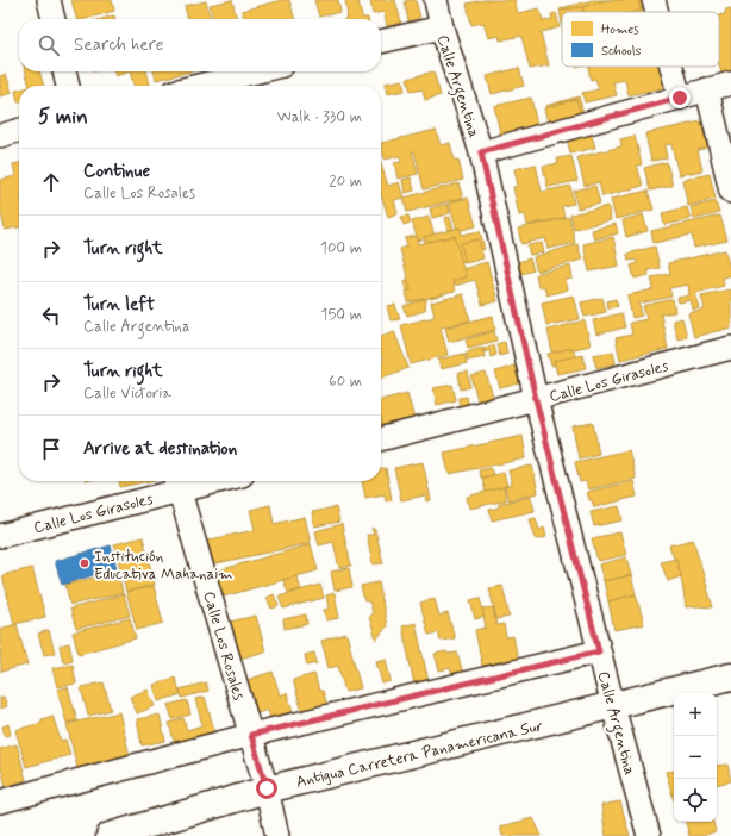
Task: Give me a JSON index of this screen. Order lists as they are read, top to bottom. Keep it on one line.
{"streets":{"highway":["Antigua Carretera Panamericana Sur"],"street":["Calle Argentina","Calle Los Girasoles","Calle Los Rosales"]},"crossings":[["Calle Argentina","Calle Los Girasoles"],["Calle Argentina","Antigua Carretera Panamericana Sur"],["Calle Los Girasoles","Calle Los Rosales"],["Calle Los Rosales","Antigua Carretera Panamericana Sur"]],"places":["Institución Educativa Mahanaim"],"legend":["Homes","Schools"],"page":{"search":"Search here","heading":["5 min","Walk · 330 m"],"list":[["Continue","Calle Los Rosales","20 m"],["Turn right","100 m"],["Turn left","Calle Argentina","150 m"],["Turn right","Calle Victoria","60 m"],"Arrive at destination"],"map_buttons":["+","−"]}}
